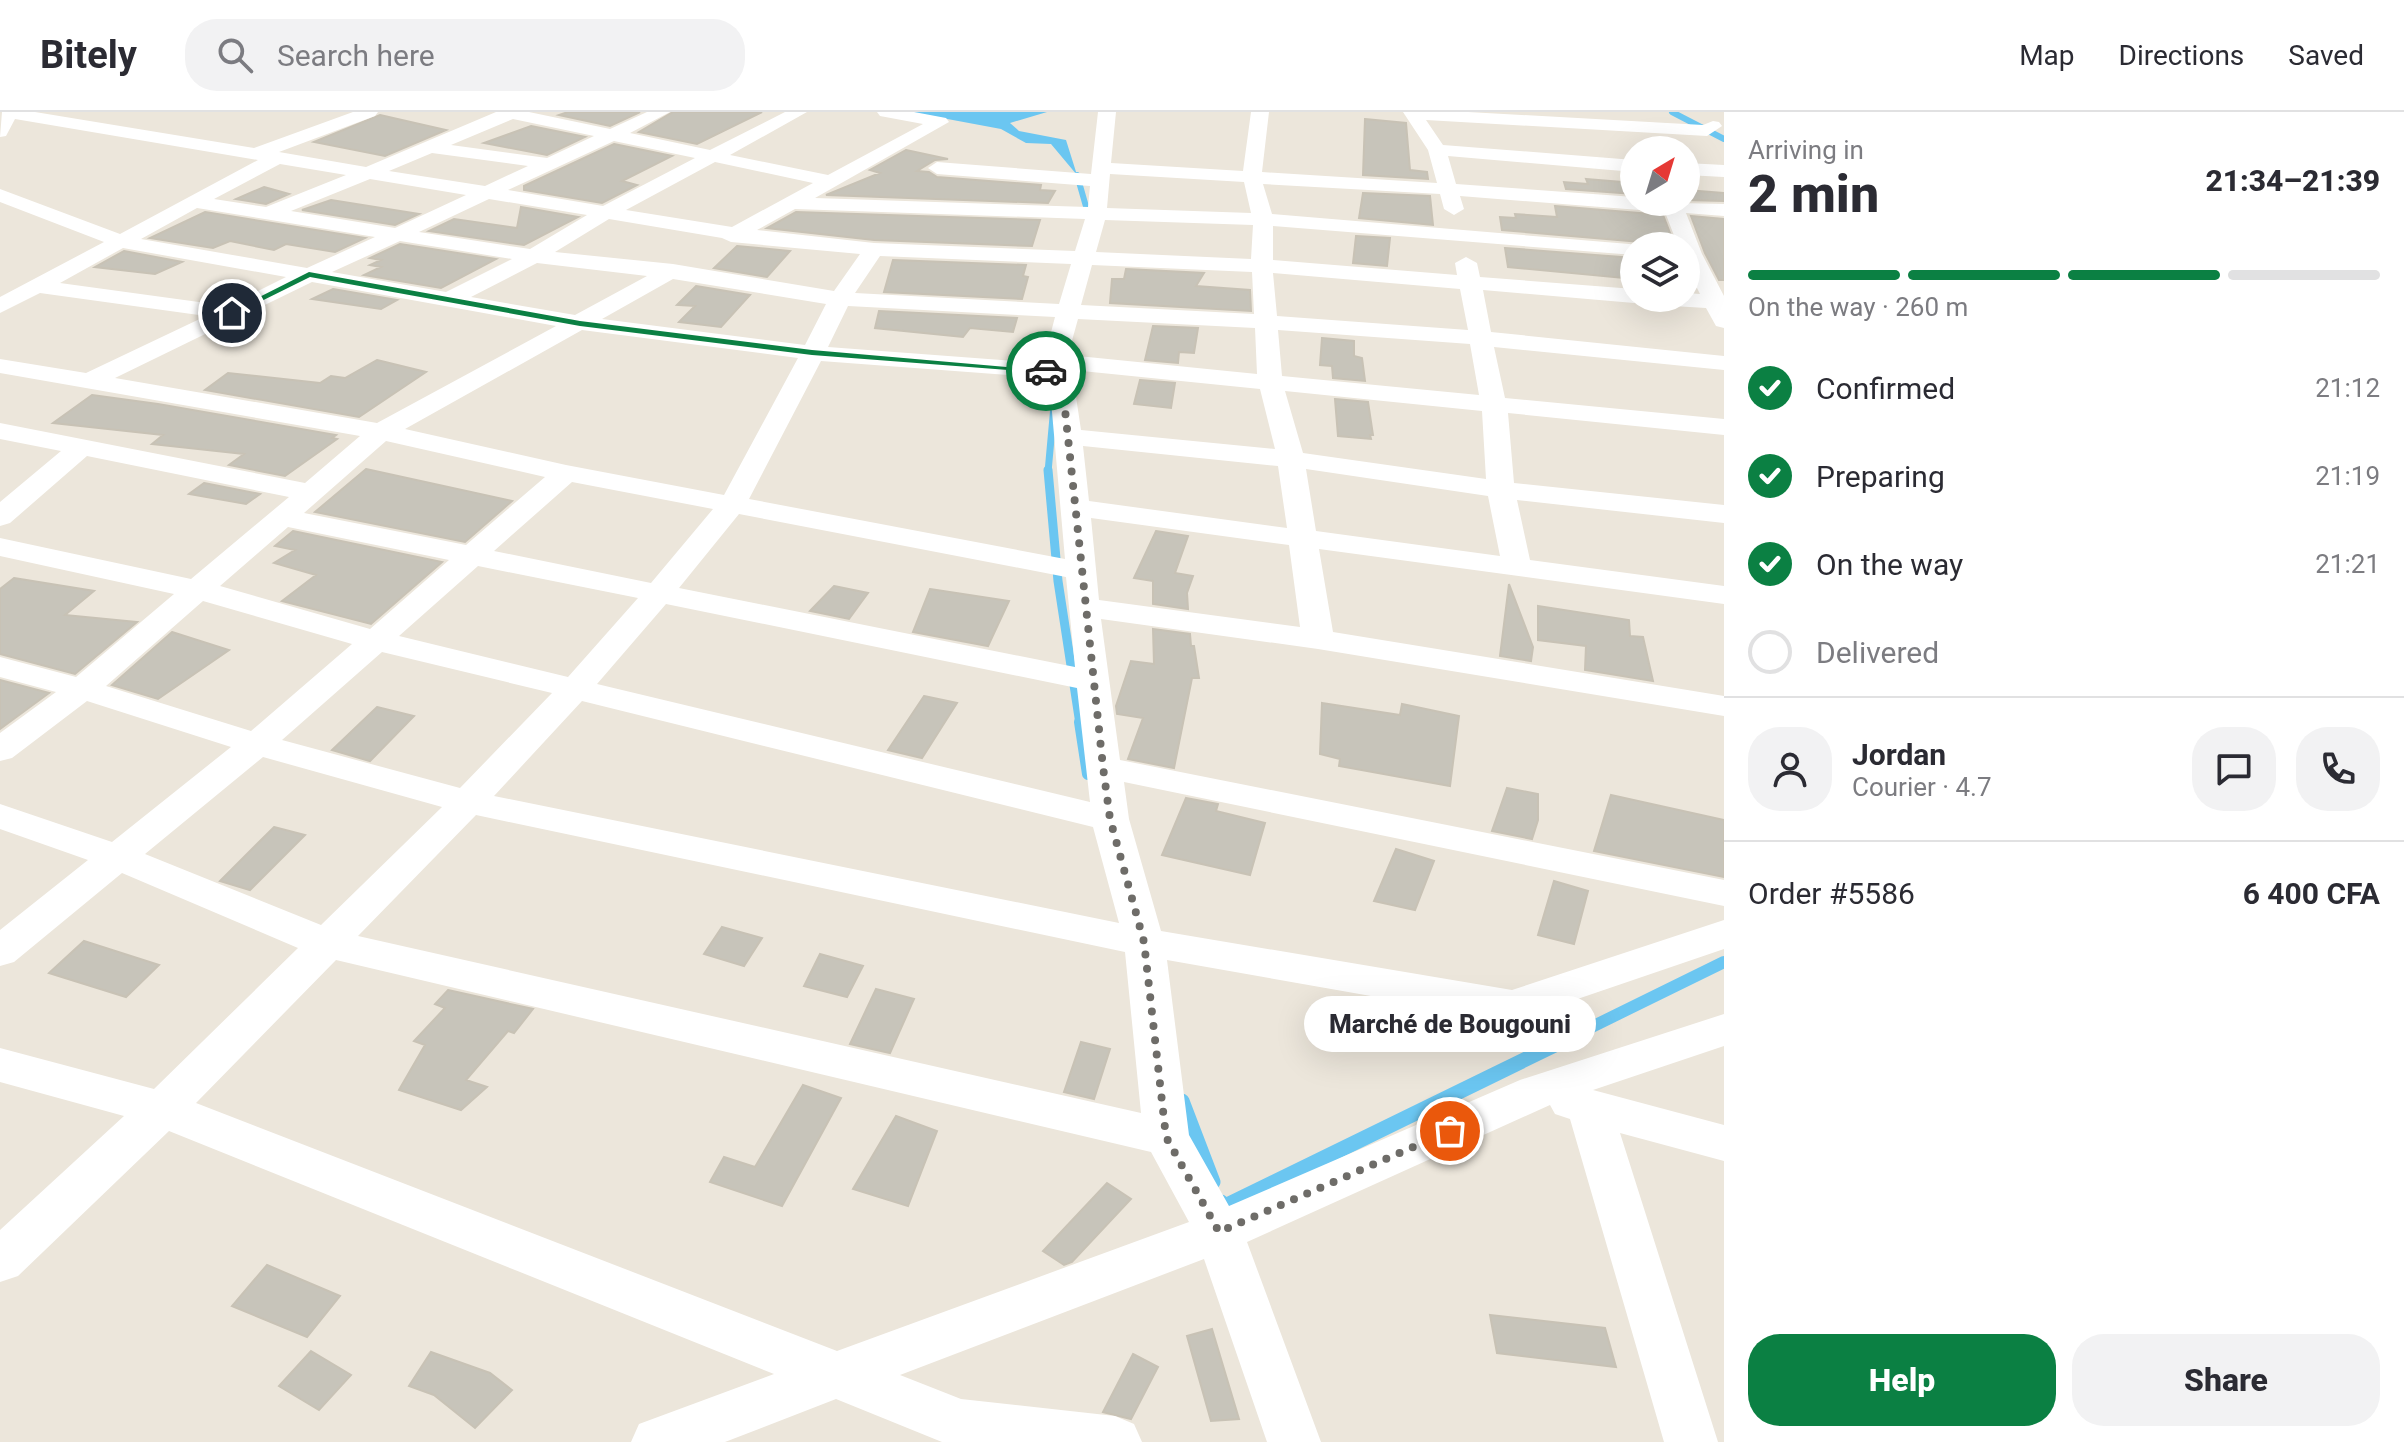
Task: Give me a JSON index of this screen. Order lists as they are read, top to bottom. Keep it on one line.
{"places":["Marché de Bougouni"],"north":"top right","page":{"header":"Bitely","search":"Search here","nav":["Map","Directions","Saved"],"heading":["2 min","Arriving in","21:34–21:39"],"panel":["Jordan","Courier · 4.7","Order #5586","6 400 CFA"],"bar":"On the way · 260 m","list":[["Confirmed","21:12"],["Preparing","21:19"],["On the way","21:21"],"Delivered"],"bubble":"Marché de Bougouni","buttons":["Help","Share"]}}
